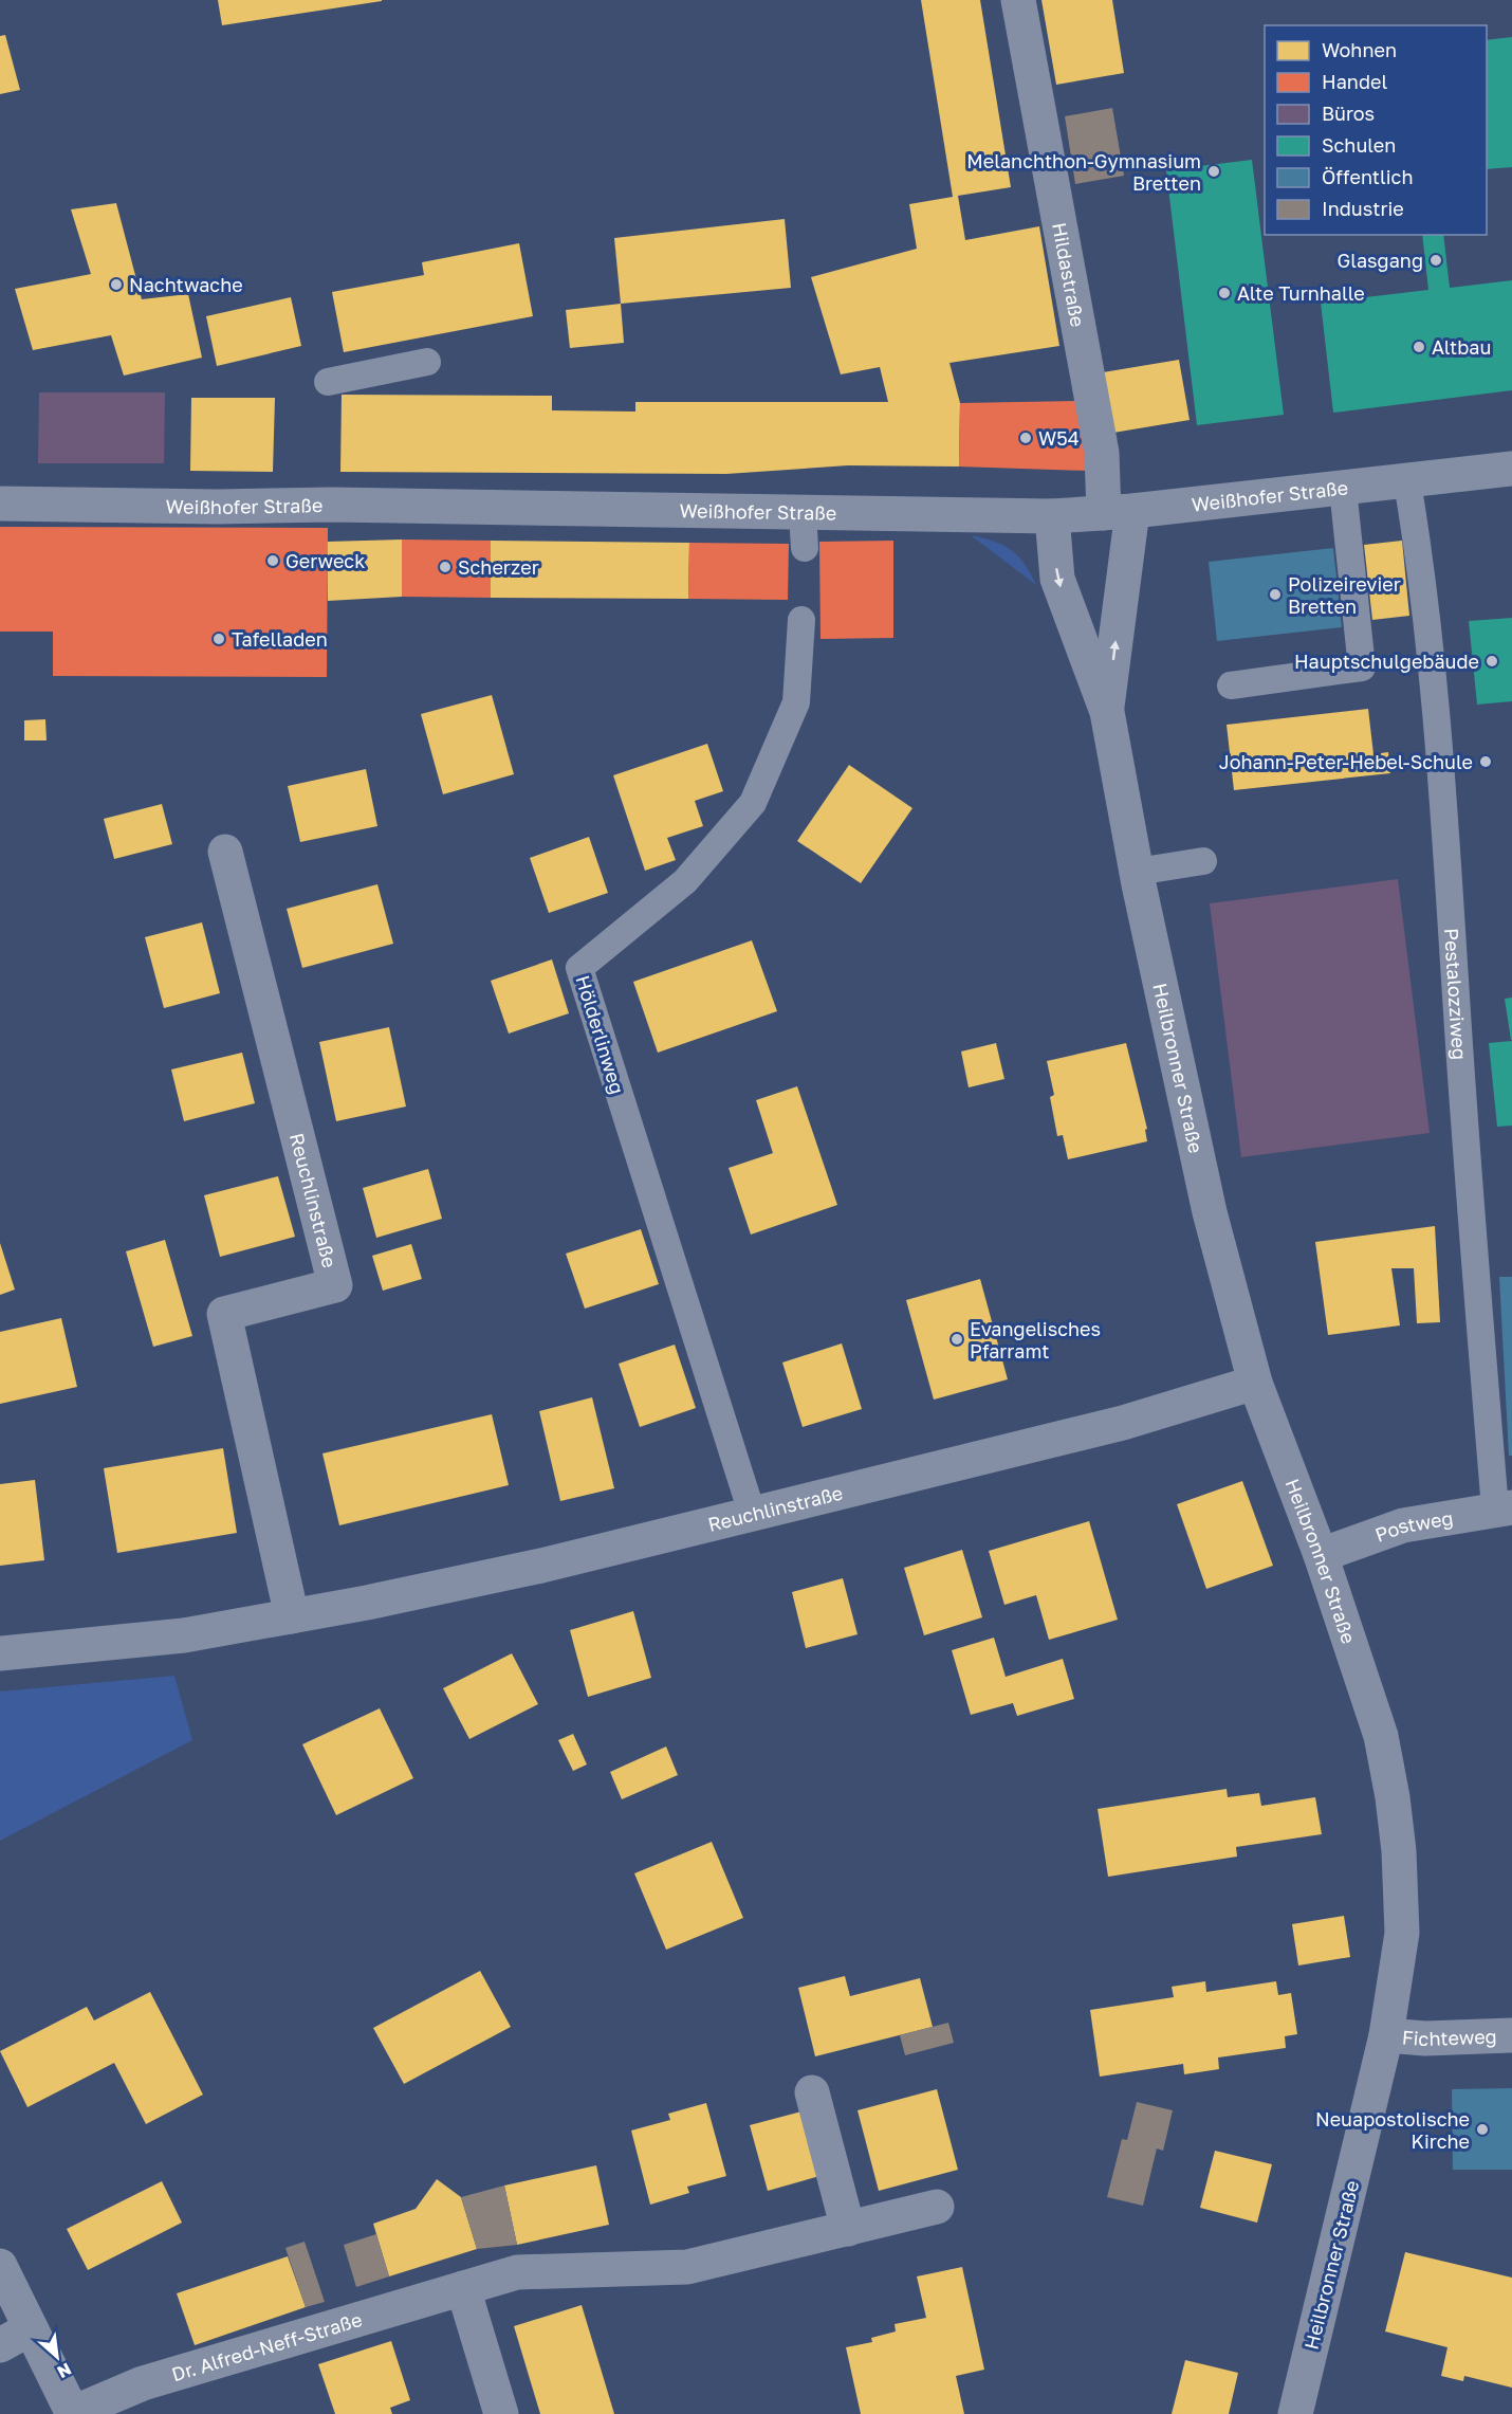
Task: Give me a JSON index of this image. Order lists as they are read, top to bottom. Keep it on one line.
{"streets":{"street":["Hildastraße","Weißhofer Straße","Heilbronner Straße","Reuchlinstraße","Postweg","Fichteweg","Dr. Alfred-Neff-Straße"],"lane":["Pestalozziweg","Hölderlinweg"]},"crossings":[["Hildastraße","Weißhofer Straße"],["Hildastraße","Heilbronner Straße"],["Weißhofer Straße","Pestalozziweg"],["Weißhofer Straße","Heilbronner Straße"],["Pestalozziweg","Postweg"],["Hölderlinweg","Reuchlinstraße"],["Heilbronner Straße","Reuchlinstraße"],["Heilbronner Straße","Postweg"],["Heilbronner Straße","Fichteweg"]],"places":["Melanchthon-Gymnasium Bretten","Glasgang","Nachtwache","Alte Turnhalle","Altbau","W54","Gerweck","Scherzer","Polizeirevier Bretten","Tafelladen","Hauptschulgebäude","Johann-Peter-Hebel-Schule","Evangelisches Pfarramt","Neuapostolische Kirche"],"legend":["Wohnen","Handel","Büros","Schulen","Öffentlich","Industrie"],"north":"bottom right"}
